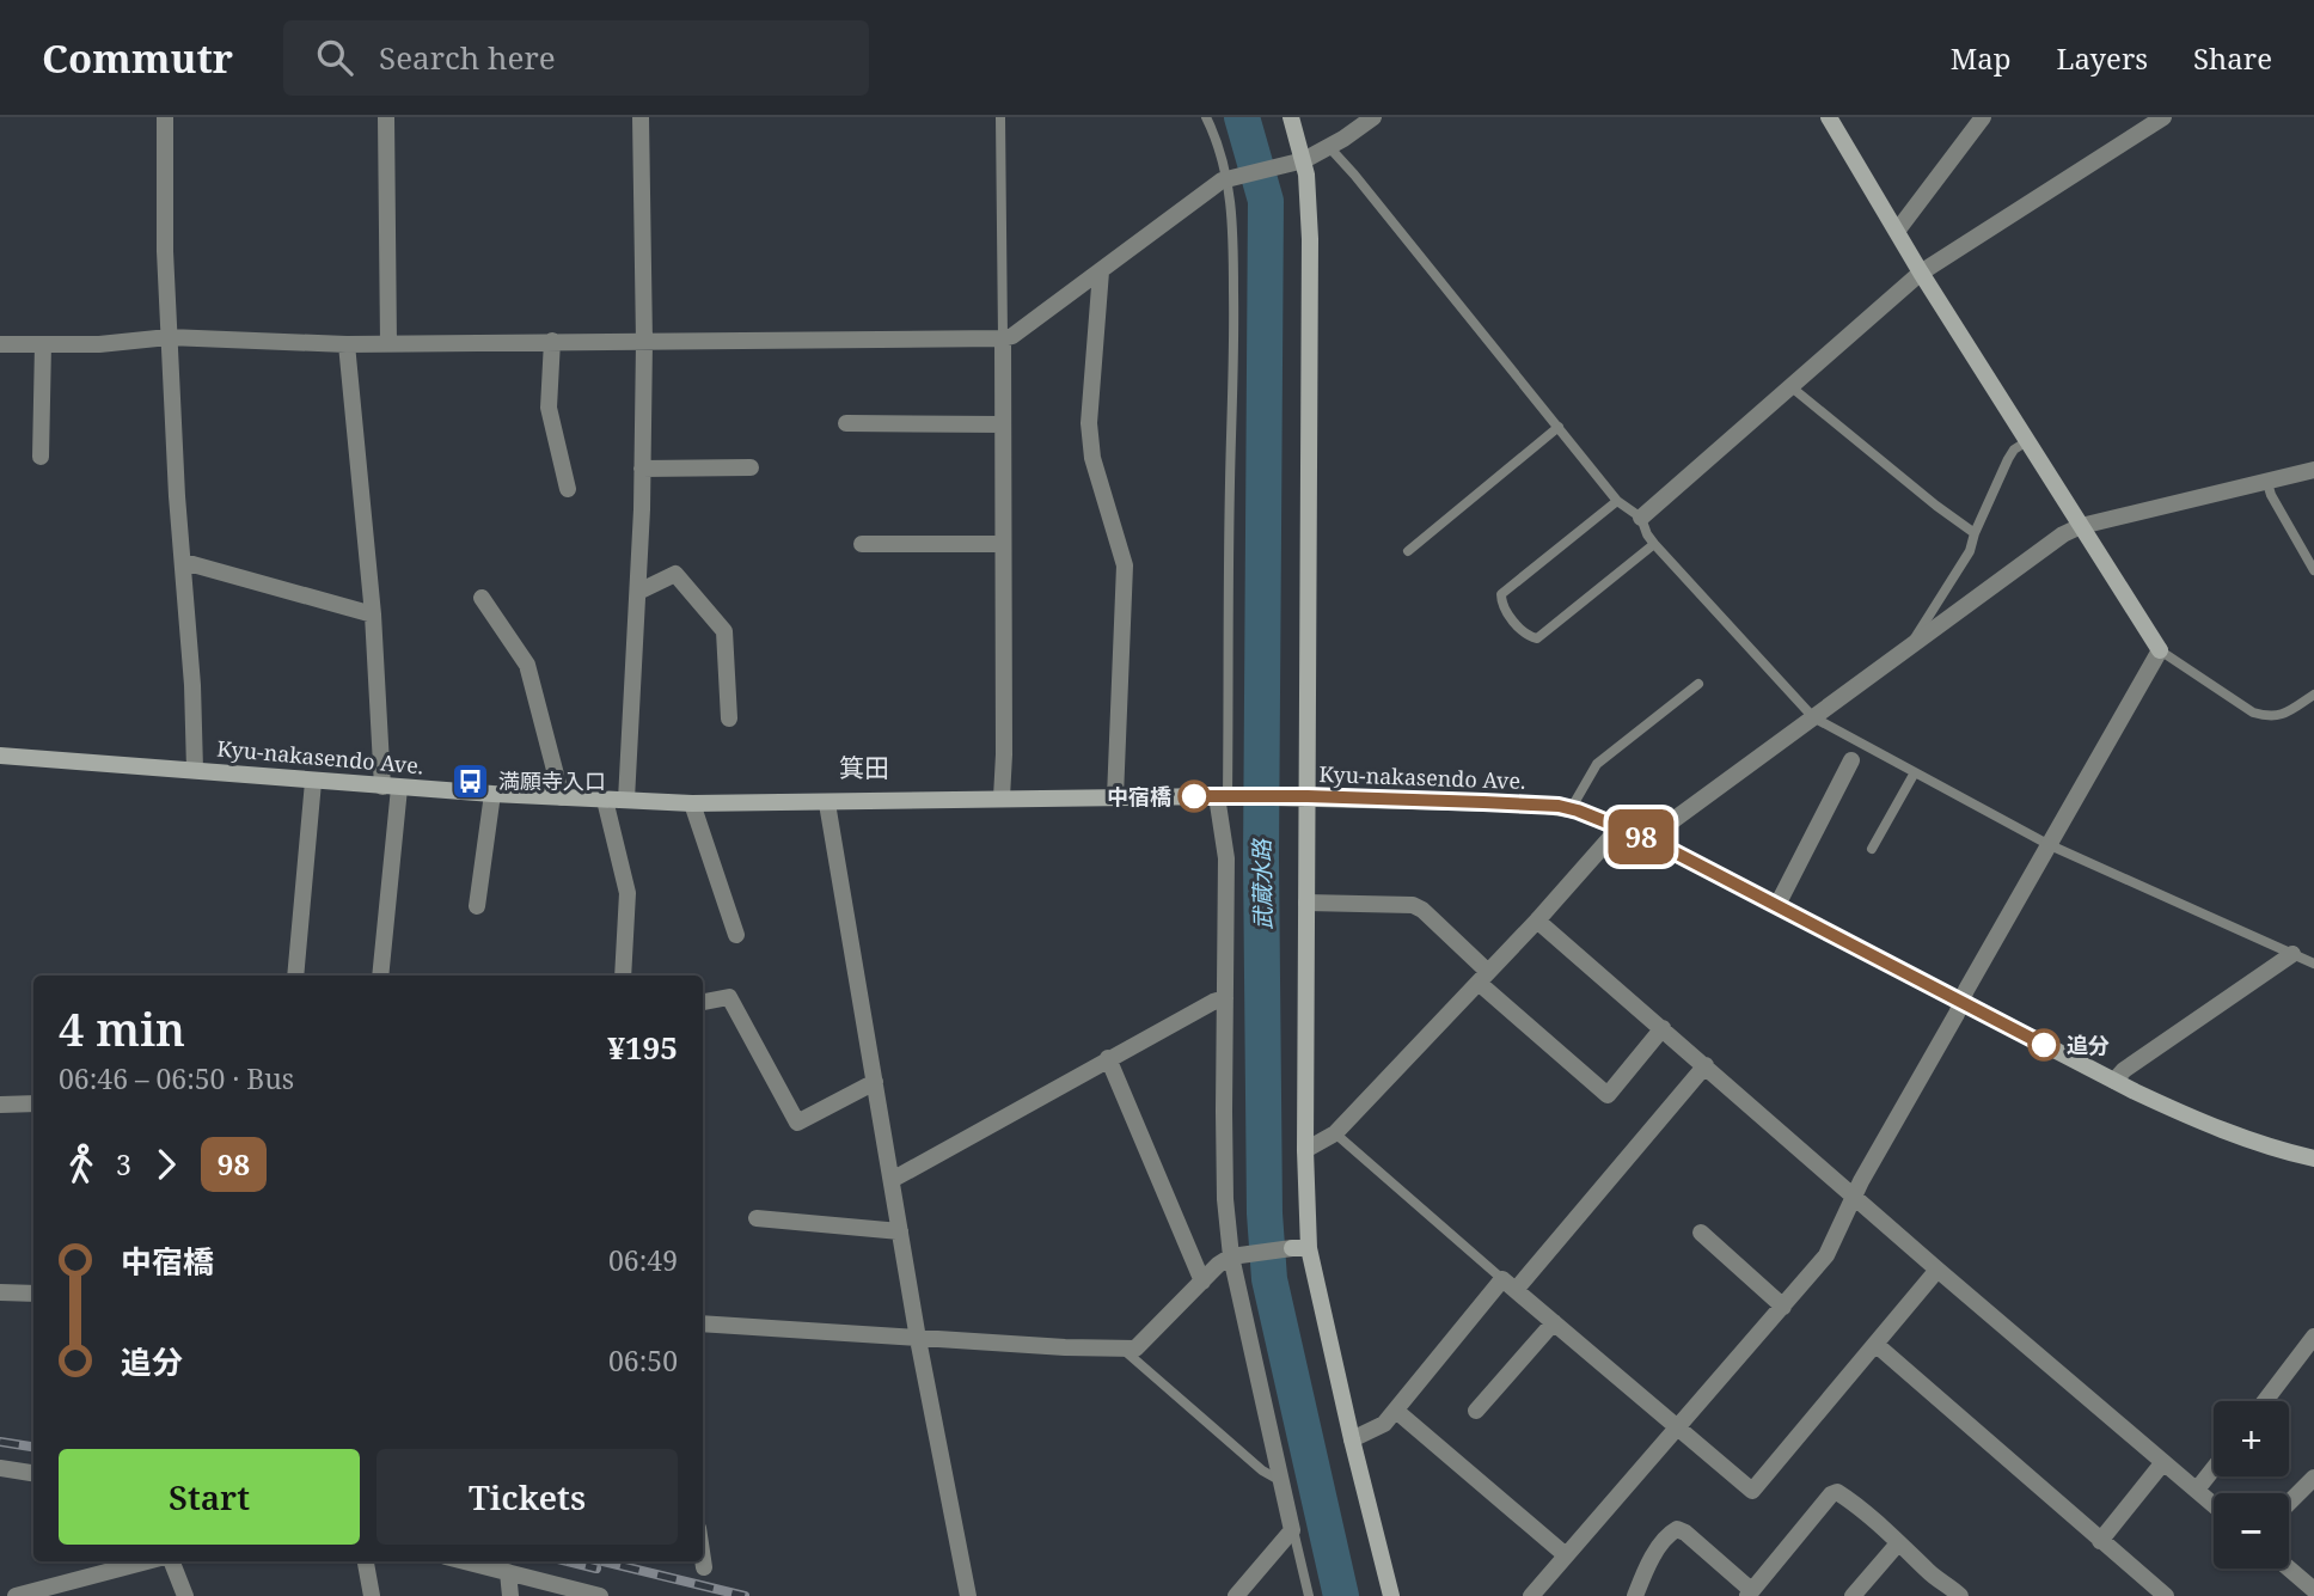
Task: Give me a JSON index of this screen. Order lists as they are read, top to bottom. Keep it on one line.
{"streets":{"main road":["Kyu-nakasendo Ave."]},"districts":["箕田"],"water":["武蔵水路"],"places":{"bus stop":["満願寺入口"],"other":["中宿橋","追分"]},"lines":["bus line 98"],"page":{"header":"Commutr","search":"Search here","nav":["Map","Layers","Share"],"on_map":"98","heading":["4 min","06:46 – 06:50 · Bus","¥195"],"legs":["3","98"],"list":[{"name":"中宿橋","value":"06:49"},{"name":"追分","value":"06:50"}],"map_buttons":["+","−"],"buttons":["Start","Tickets"]}}
